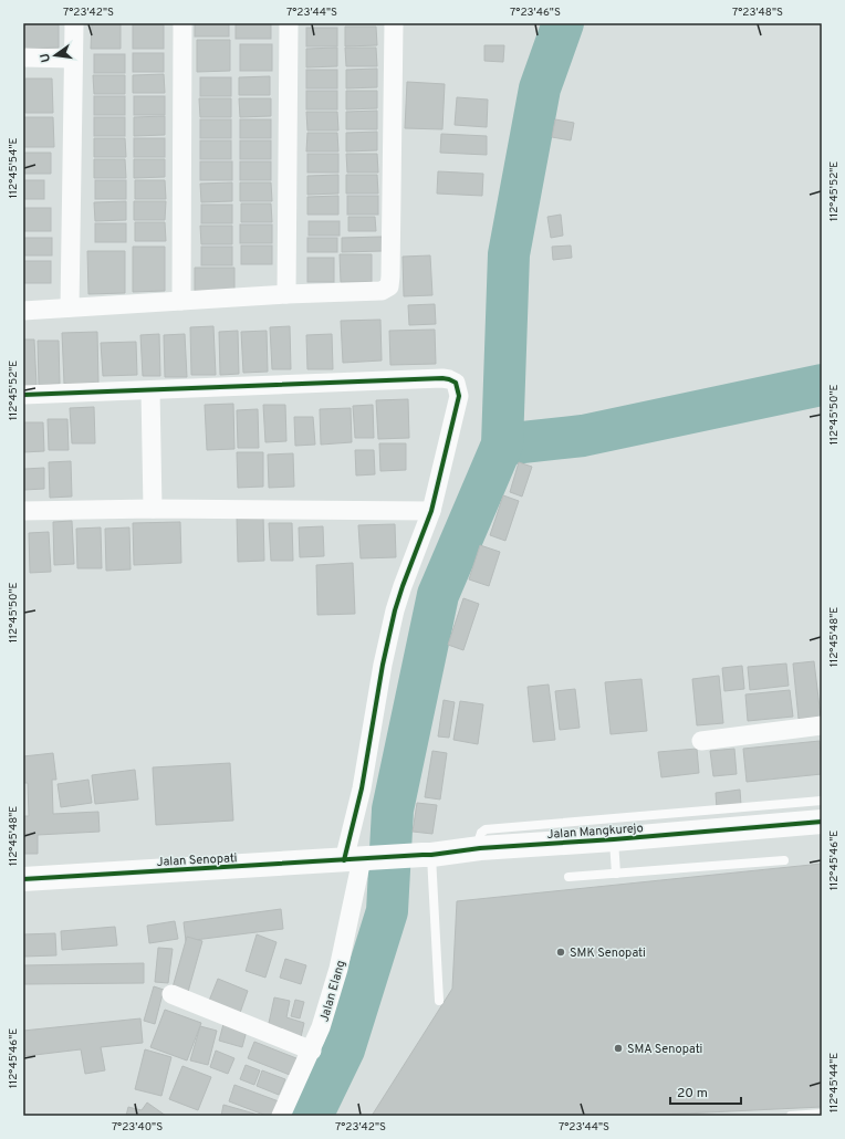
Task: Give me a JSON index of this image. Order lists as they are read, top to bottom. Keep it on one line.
{"streets":{"street":["Jalan Mangkurejo","Jalan Senopati","Jalan Elang"]},"crossings":[["Jalan Mangkurejo","Jalan Senopati"],["Jalan Mangkurejo","Jalan Elang"],["Jalan Senopati","Jalan Elang"]],"places":["SMK Senopati","SMA Senopati"],"scale_bar":"20 m","north":"left","coordinates":["7°23'42\"S","7°23'44\"S","7°23'46\"S","7°23'48\"S","112°45'54\"E","112°45'52\"E","112°45'50\"E","112°45'48\"E","112°45'46\"E","112°45'44\"E","7°23'40\"S"]}
